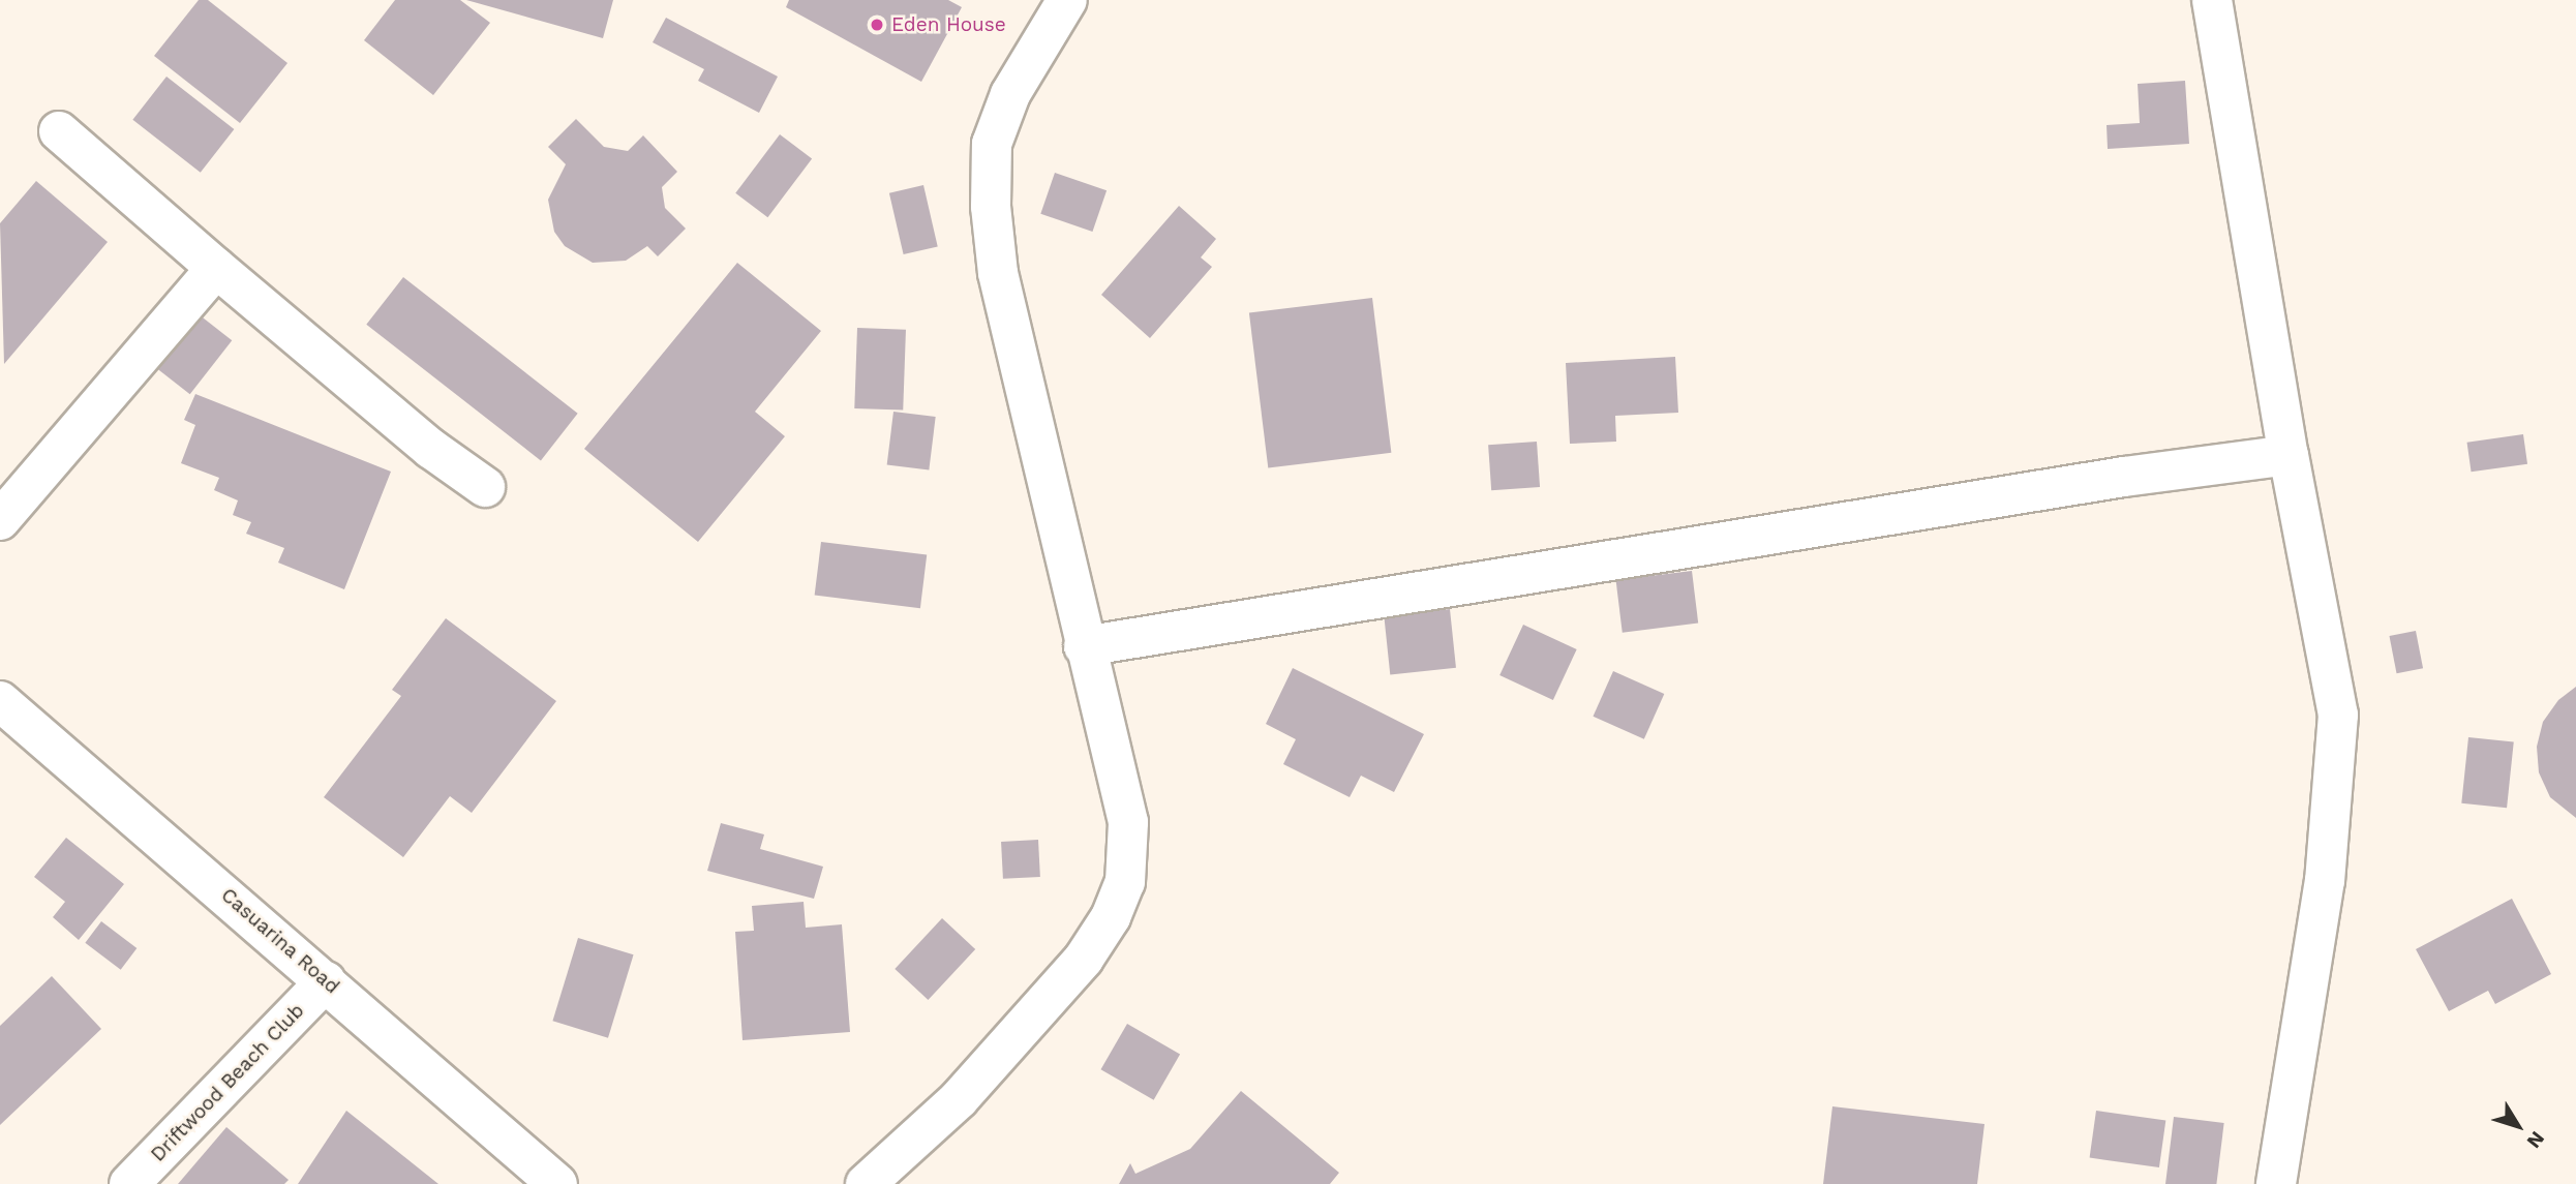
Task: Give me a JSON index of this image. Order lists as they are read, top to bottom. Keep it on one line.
{"streets":{"street":["Casuarina Road","Driftwood Beach Club"]},"crossings":[["Casuarina Road","Driftwood Beach Club"]],"places":["Eden House"],"north":"bottom right"}
